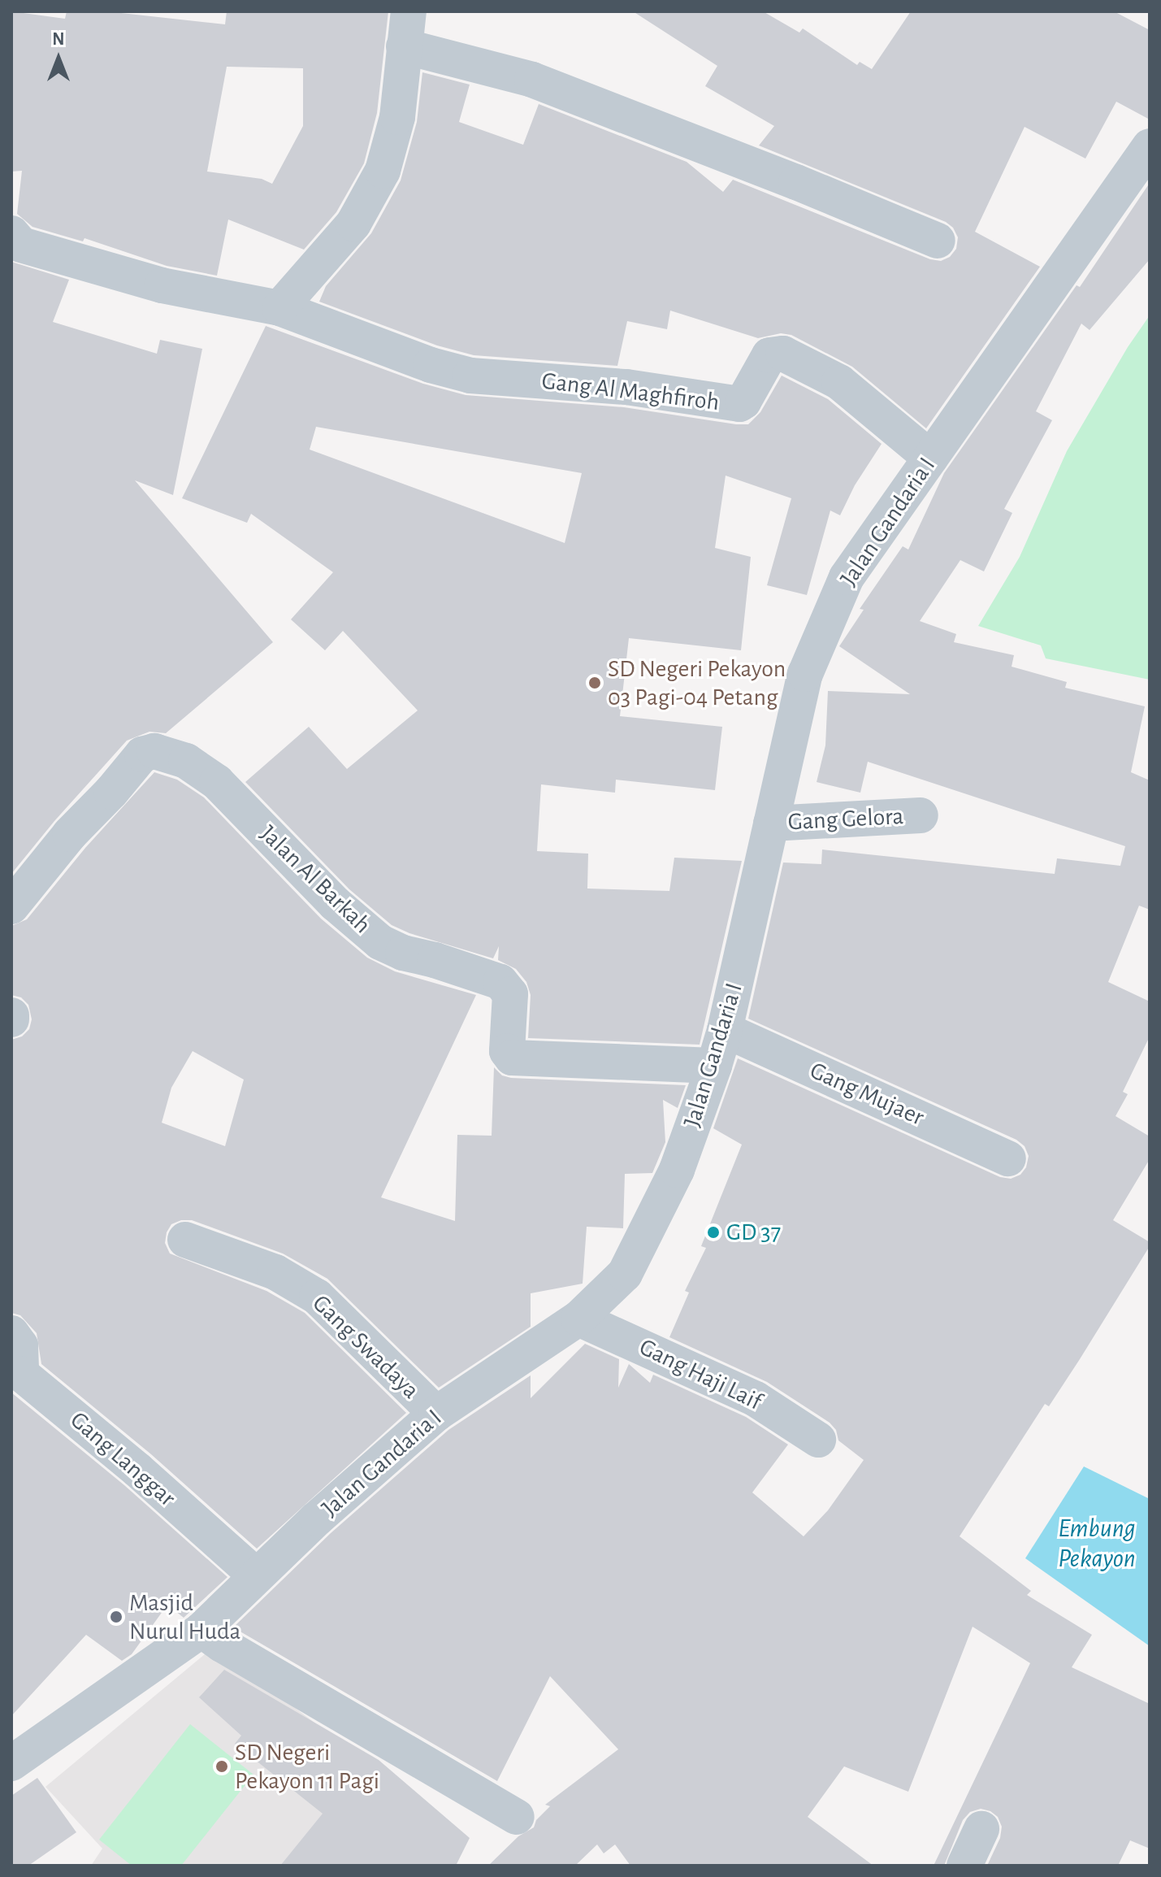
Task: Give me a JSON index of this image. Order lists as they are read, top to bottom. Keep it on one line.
{"streets":{"street":["Gang Al Maghfiroh","Jalan Gandaria I","Gang Gelora","Jalan Al Barkah","Gang Mujaer","Gang Swadaya","Gang Haji Laif","Gang Langgar"]},"crossings":[["Gang Al Maghfiroh","Jalan Gandaria I"],["Jalan Gandaria I","Gang Gelora"],["Jalan Gandaria I","Jalan Al Barkah"],["Jalan Gandaria I","Gang Mujaer"],["Jalan Gandaria I","Gang Swadaya"],["Jalan Gandaria I","Gang Haji Laif"],["Jalan Gandaria I","Gang Langgar"]],"water":["Embung Pekayon"],"places":["SD Negeri Pekayon 03 Pagi-04 Petang","GD 37","Masjid Nurul Huda","SD Negeri Pekayon 11 Pagi"],"north":"top"}
